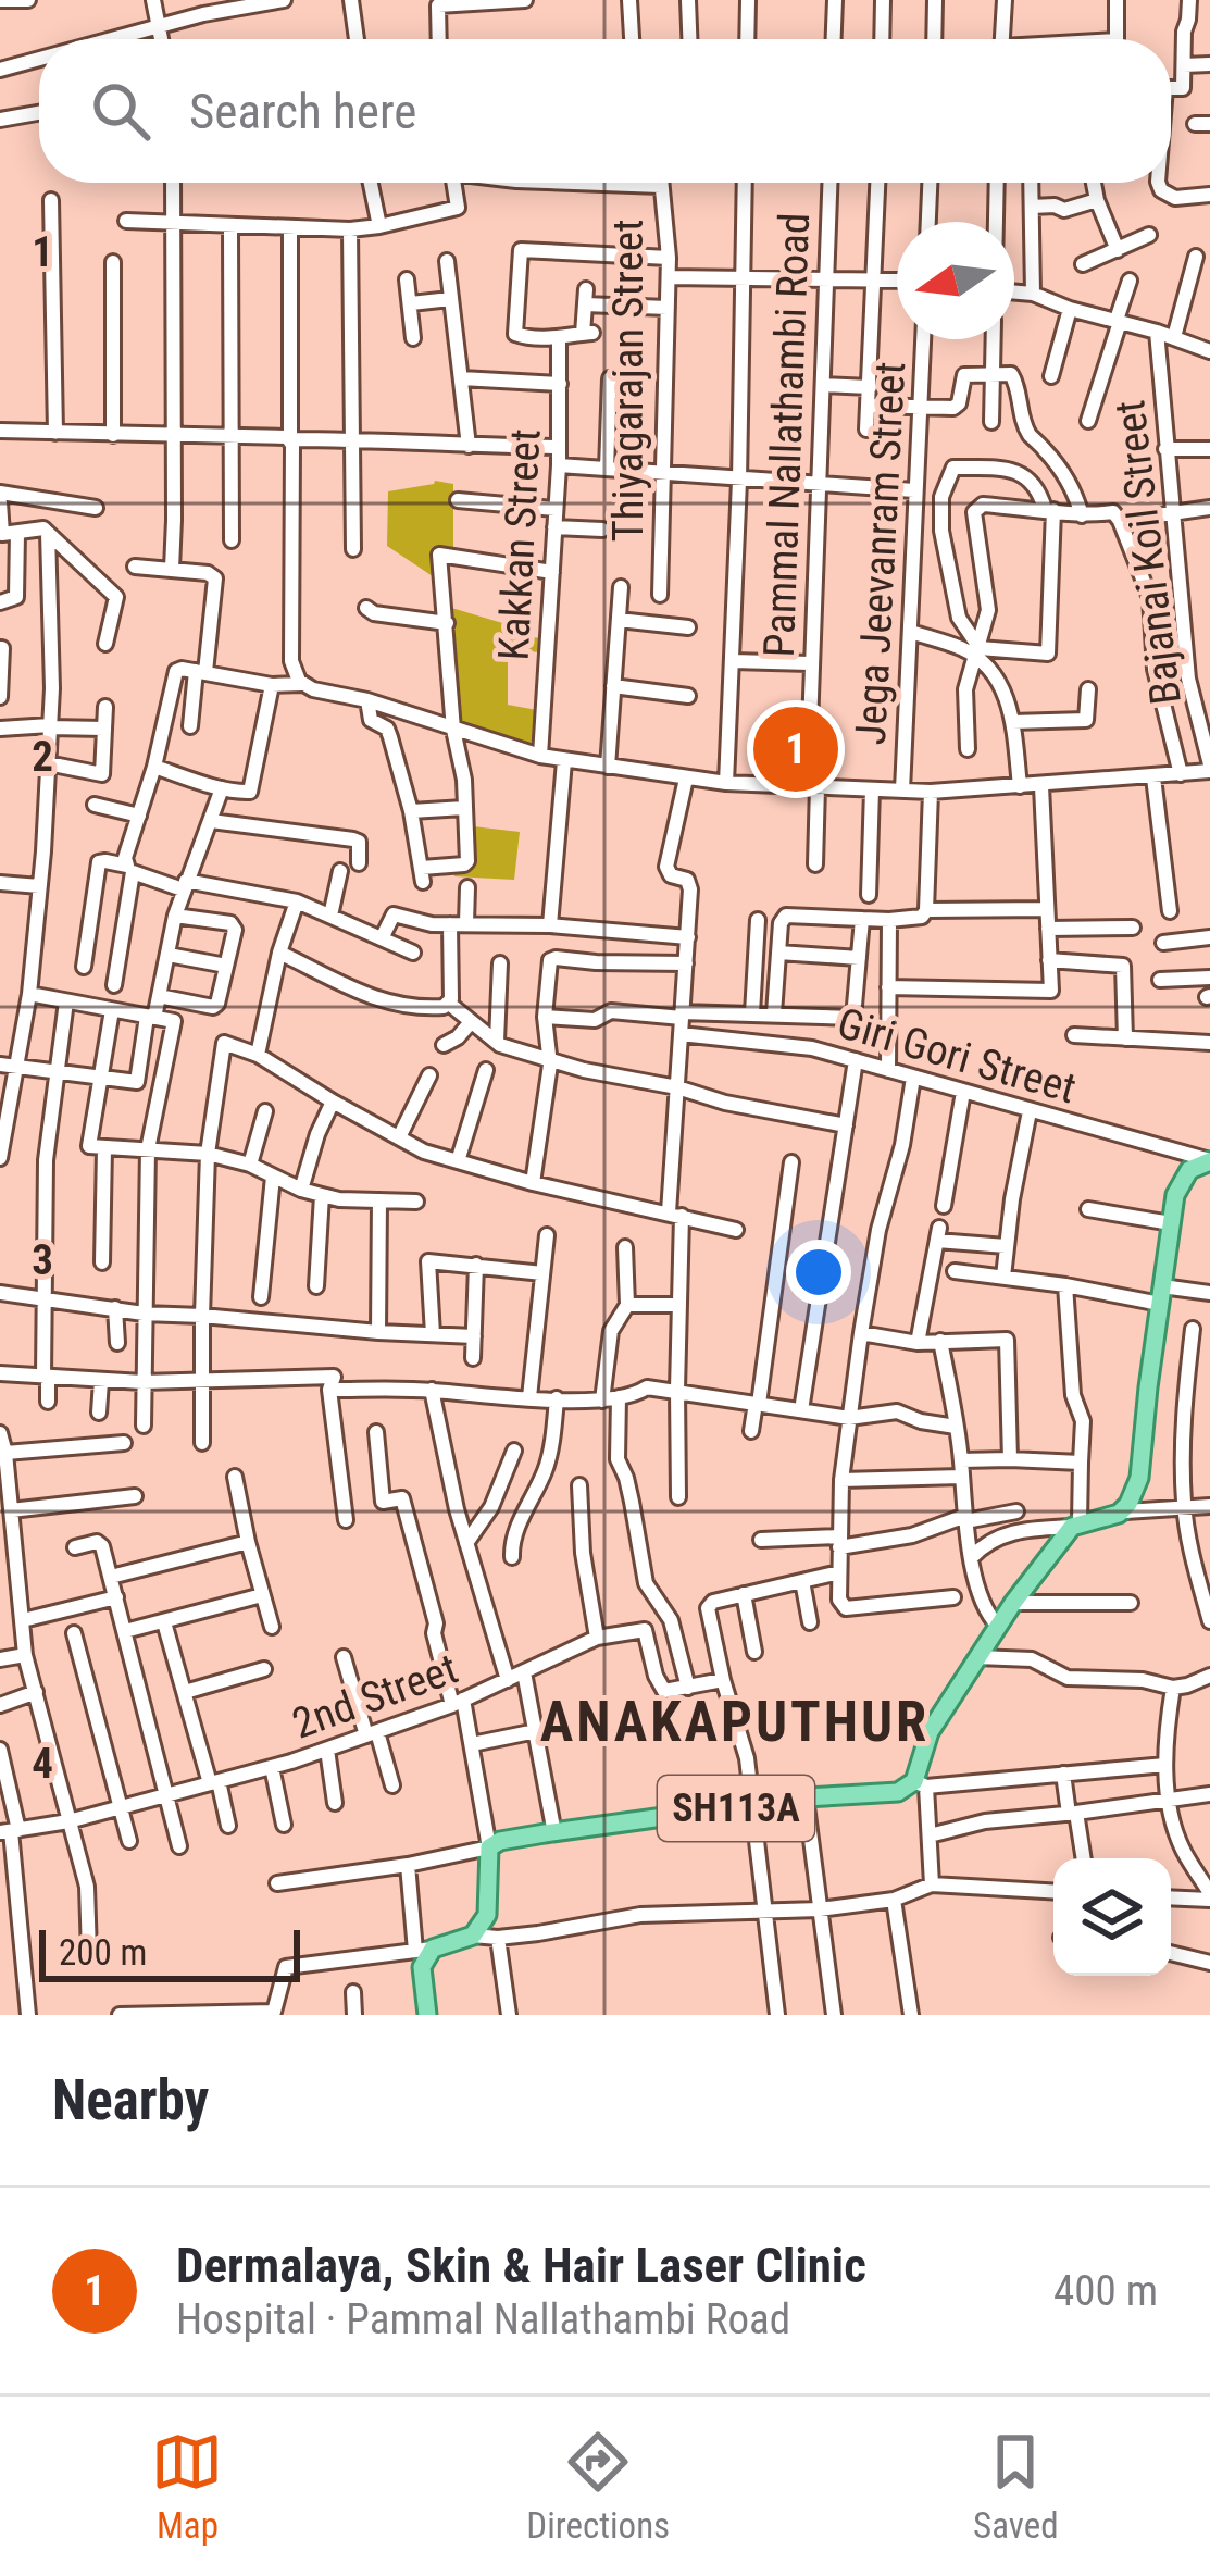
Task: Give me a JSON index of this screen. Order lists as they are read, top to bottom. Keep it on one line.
{"streets":{"main road":["SH113A"],"street":["Thiyagarajan Street","Pammal Nallathambi Road","Kakkan Street","Bajanai Koil Street","Jega Jeevanram Street","Giri Gori Street","2nd Street"]},"districts":["ANAKAPUTHUR"],"scale_bar":"200 m","north":"left","page":{"search":"Search here","pins":"1","scale":"200 m","heading":"Nearby","list":[{"mark":"1","name":"Dermalaya, Skin & Hair Laser Clinic","note":"Hospital · Pammal Nallathambi Road","value":"400 m"}],"nav":["Map","Directions","Saved"]},"grid":{"rows":["1","2","3","4"]}}
